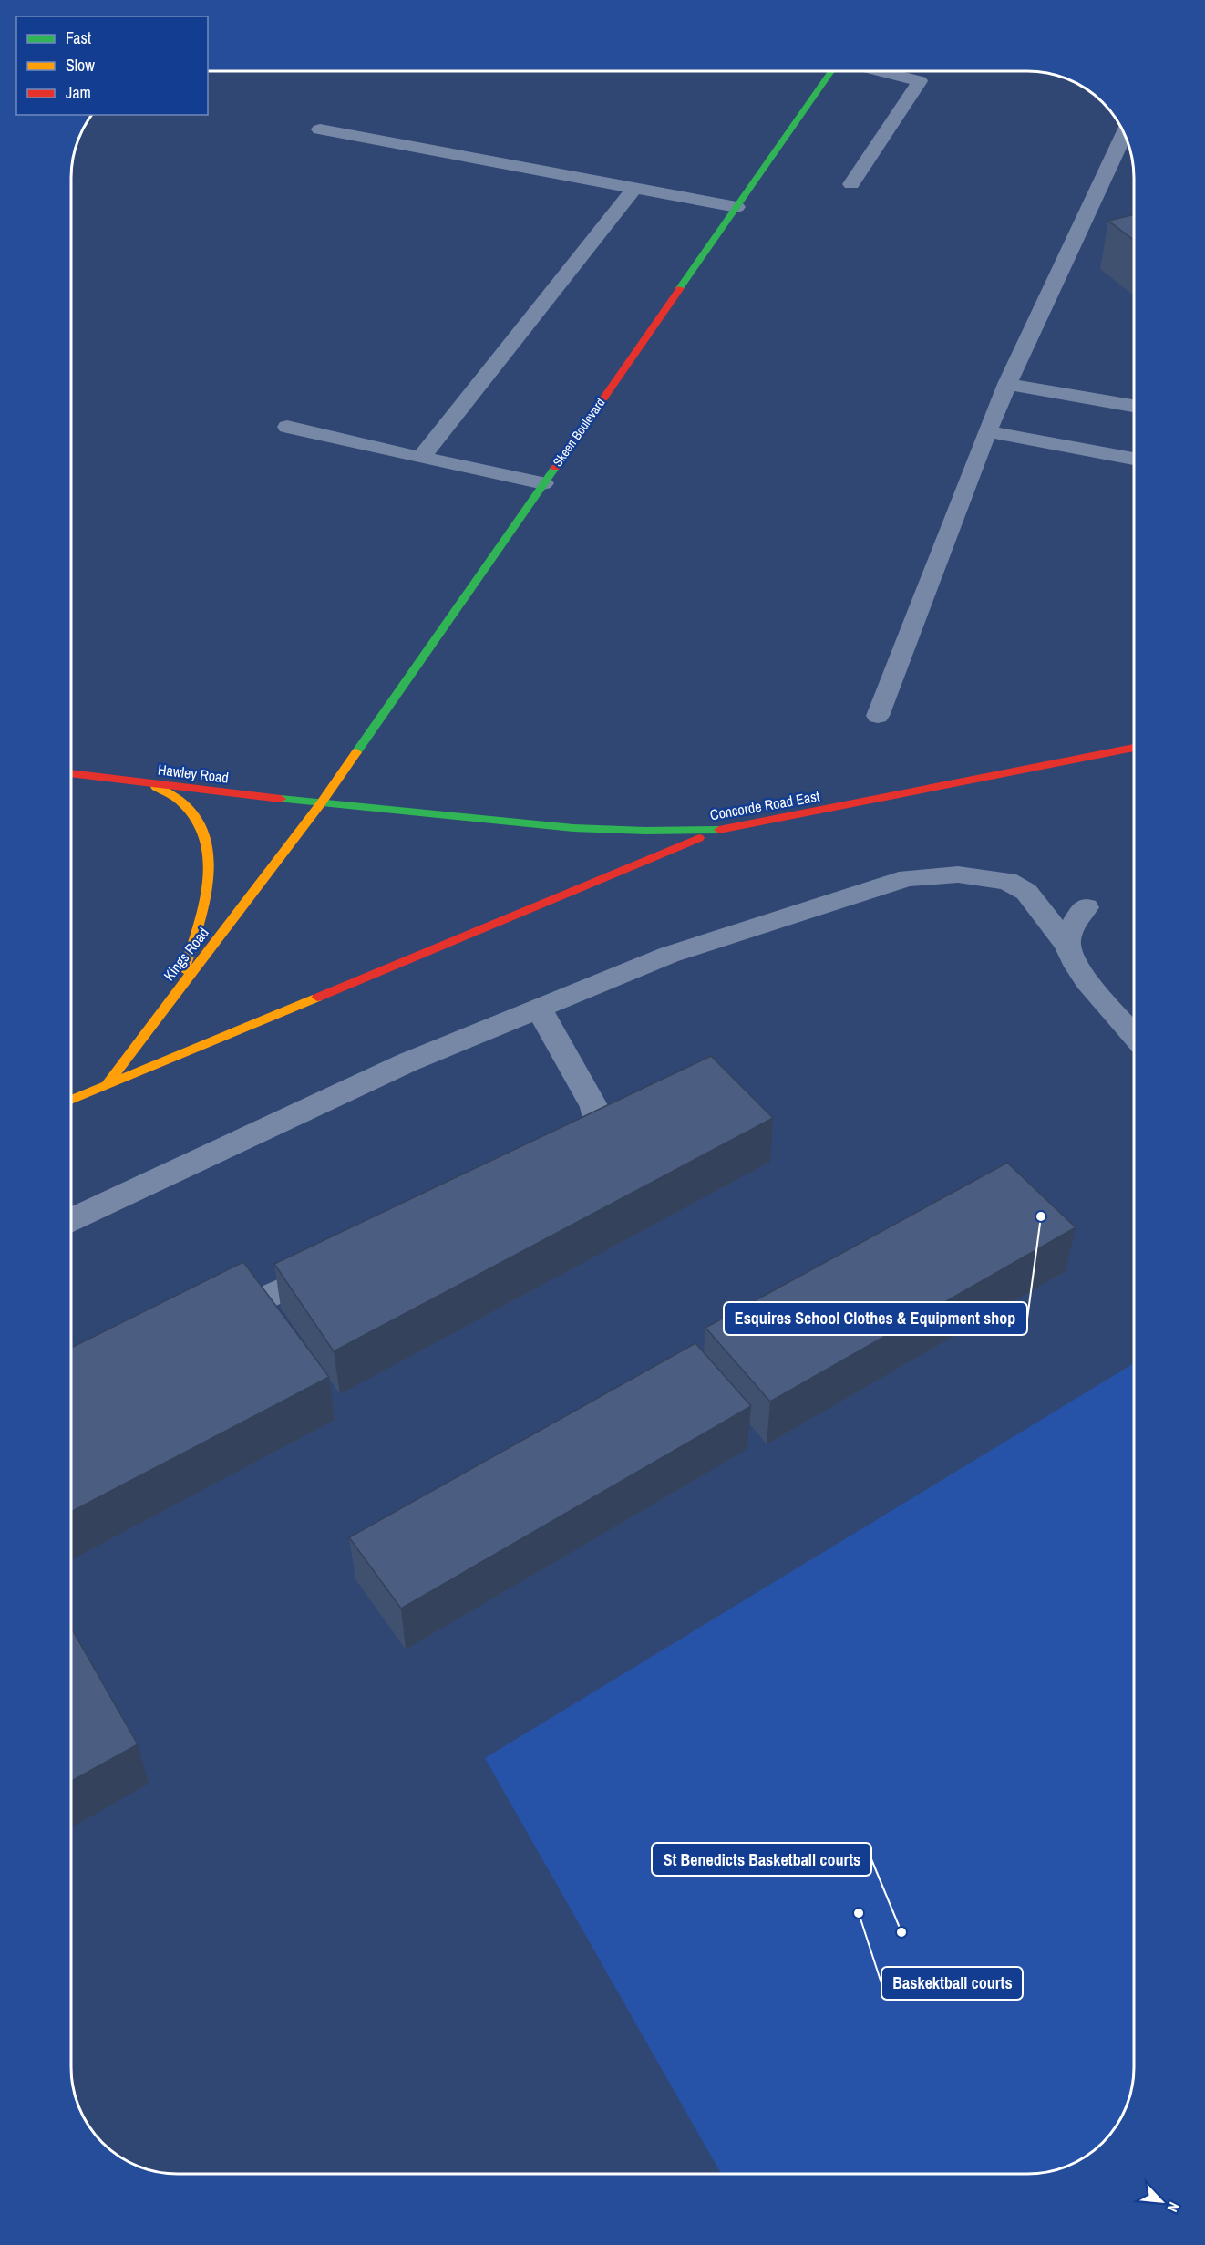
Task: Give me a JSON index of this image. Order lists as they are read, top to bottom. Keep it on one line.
{"streets":{"street":["Skeen Boulevard","Hawley Road","Concorde Road East","Kings Road"]},"crossings":[["Skeen Boulevard","Hawley Road"],["Skeen Boulevard","Concorde Road East"],["Skeen Boulevard","Kings Road"],["Hawley Road","Concorde Road East"],["Hawley Road","Kings Road"],["Concorde Road East","Kings Road"]],"places":["Esquires School Clothes & Equipment shop","Baskektball courts","St Benedicts Basketball courts"],"legend":["Fast","Slow","Jam"],"north":"bottom right"}
